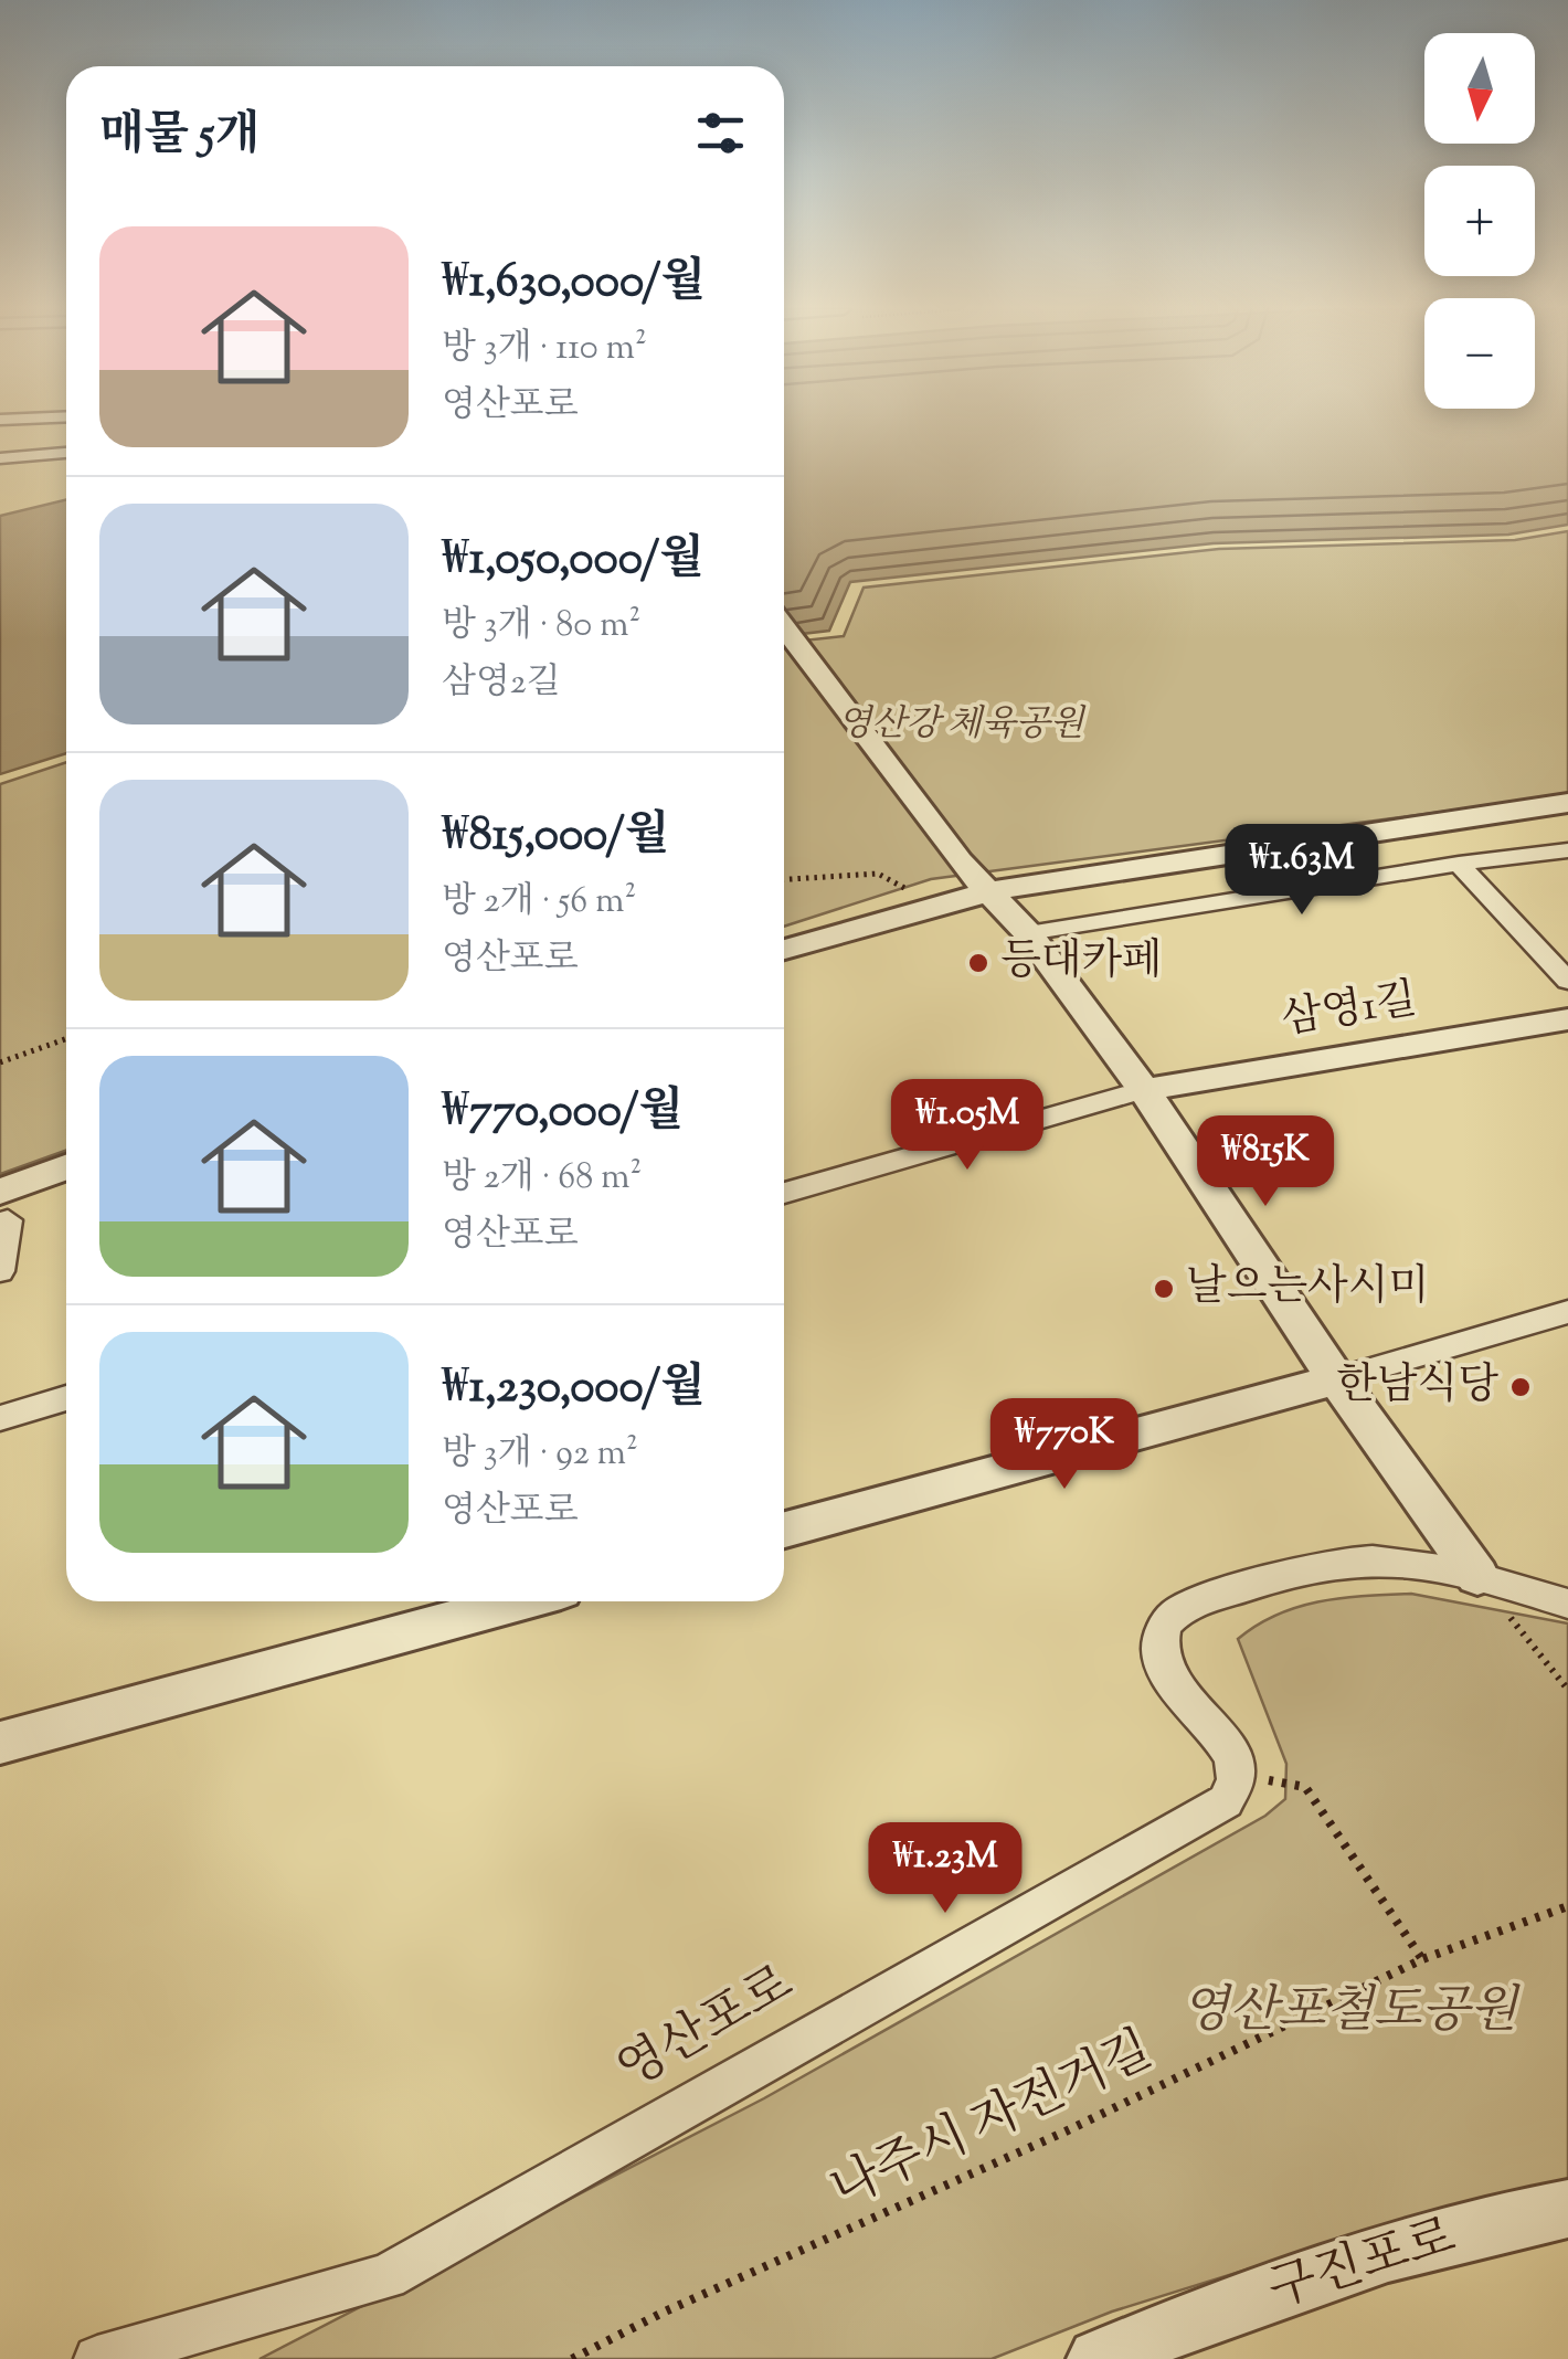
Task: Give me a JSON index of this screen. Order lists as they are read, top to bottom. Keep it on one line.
{"streets":{"street":["삼영1길","영산포로","구진포로"],"path":["나주시 자전거길"]},"parks":["영산강 체육공원","영산포철도공원"],"places":["등대카페","날으는사시미","한남식당"],"north":"bottom","page":{"map_buttons":["+","−"],"heading":"매물 5개","list":[{"name":"₩1,630,000/월","note":"방 3개 · 110 m² · 영산포로"},{"name":"₩1,050,000/월","note":"방 3개 · 80 m² · 삼영2길"},{"name":"₩815,000/월","note":"방 2개 · 56 m² · 영산포로"},{"name":"₩770,000/월","note":"방 2개 · 68 m² · 영산포로"},{"name":"₩1,230,000/월","note":"방 3개 · 92 m² · 영산포로"}],"price":["₩1.63M","₩1.05M","₩815K","₩770K","₩1.23M"]}}
